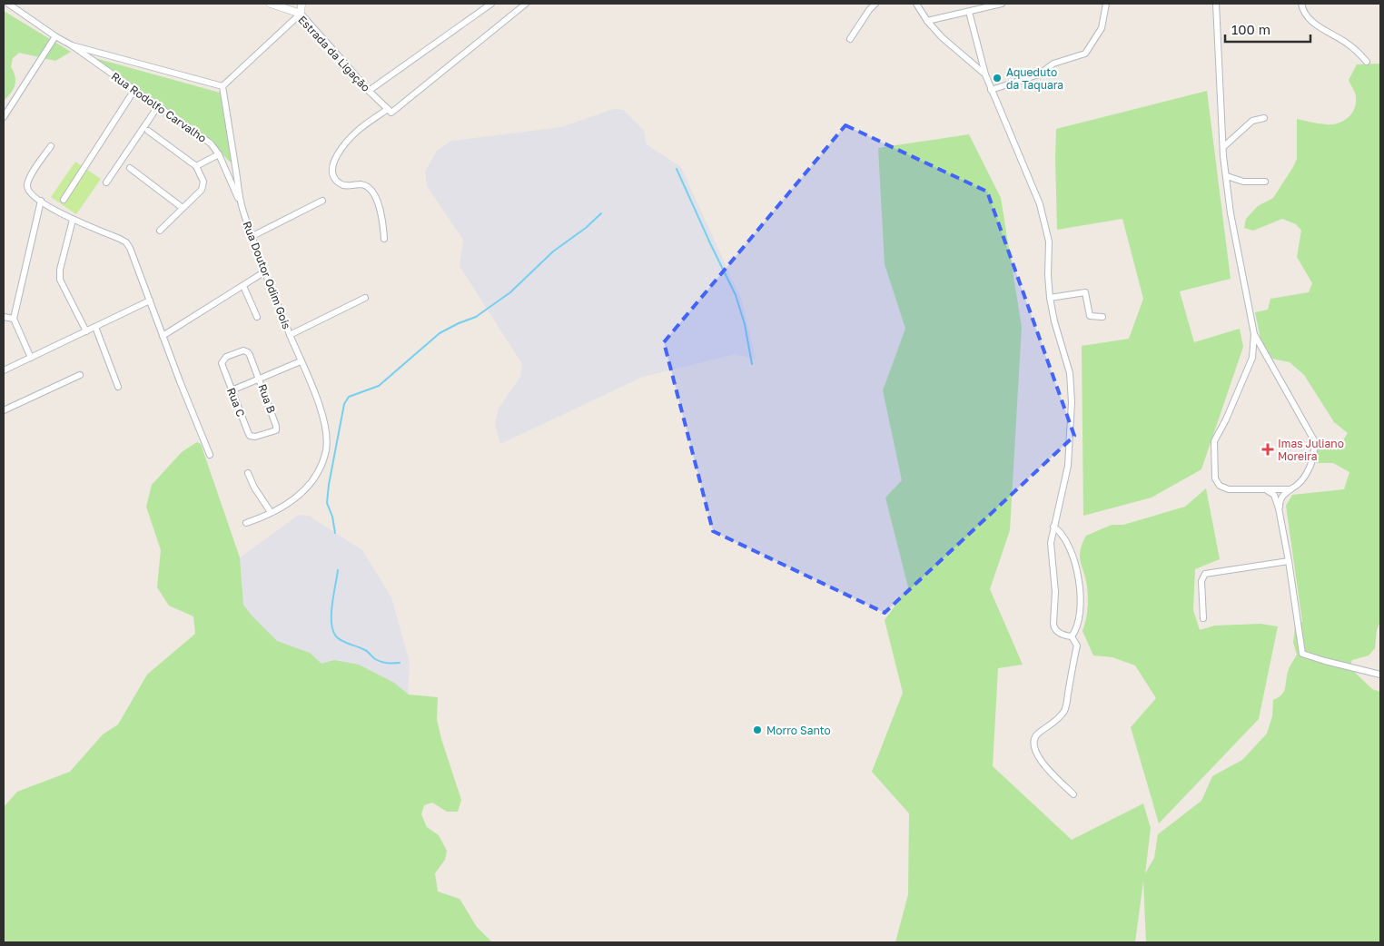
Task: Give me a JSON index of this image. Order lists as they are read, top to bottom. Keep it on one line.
{"streets":{"street":["Estrada da Ligação","Rua Rodolfo Carvalho","Rua Doutor Odim Gois","Rua B","Rua C"]},"crossings":[["Rua Rodolfo Carvalho","Rua Doutor Odim Gois"],["Rua B","Rua C"]],"places":{"other":["Aqueduto da Taquara","Morro Santo"],"health":["Imas Juliano Moreira"]},"scale_bar":"100 m"}
